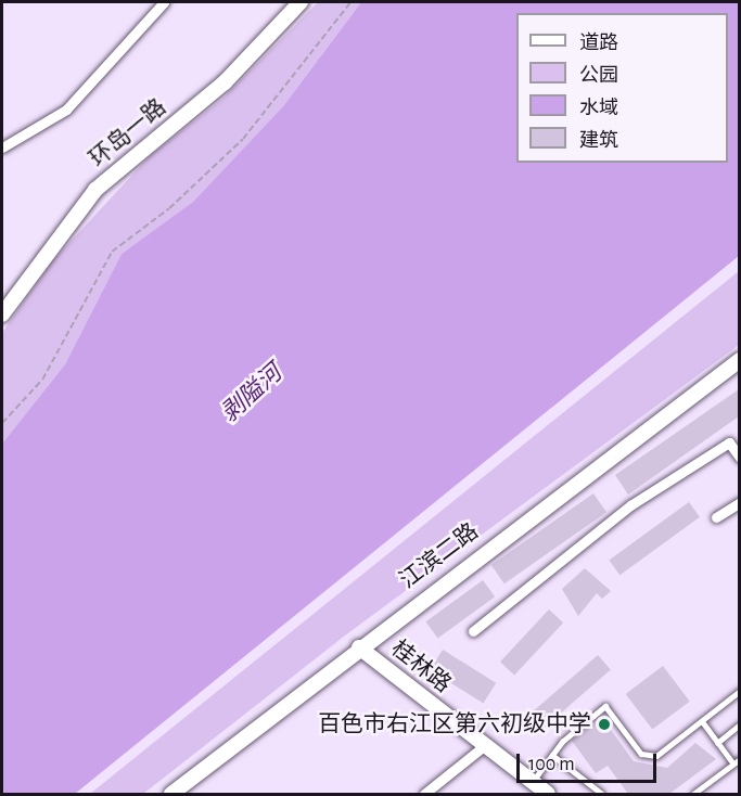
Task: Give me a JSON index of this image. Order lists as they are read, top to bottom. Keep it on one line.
{"streets":{"main road":["环岛一路","江滨二路","桂林路"]},"crossings":[["江滨二路","桂林路"]],"water":["剥隘河"],"places":["百色市右江区第六初级中学"],"legend":["道路","公园","水域","建筑"],"scale_bar":"100 m"}
